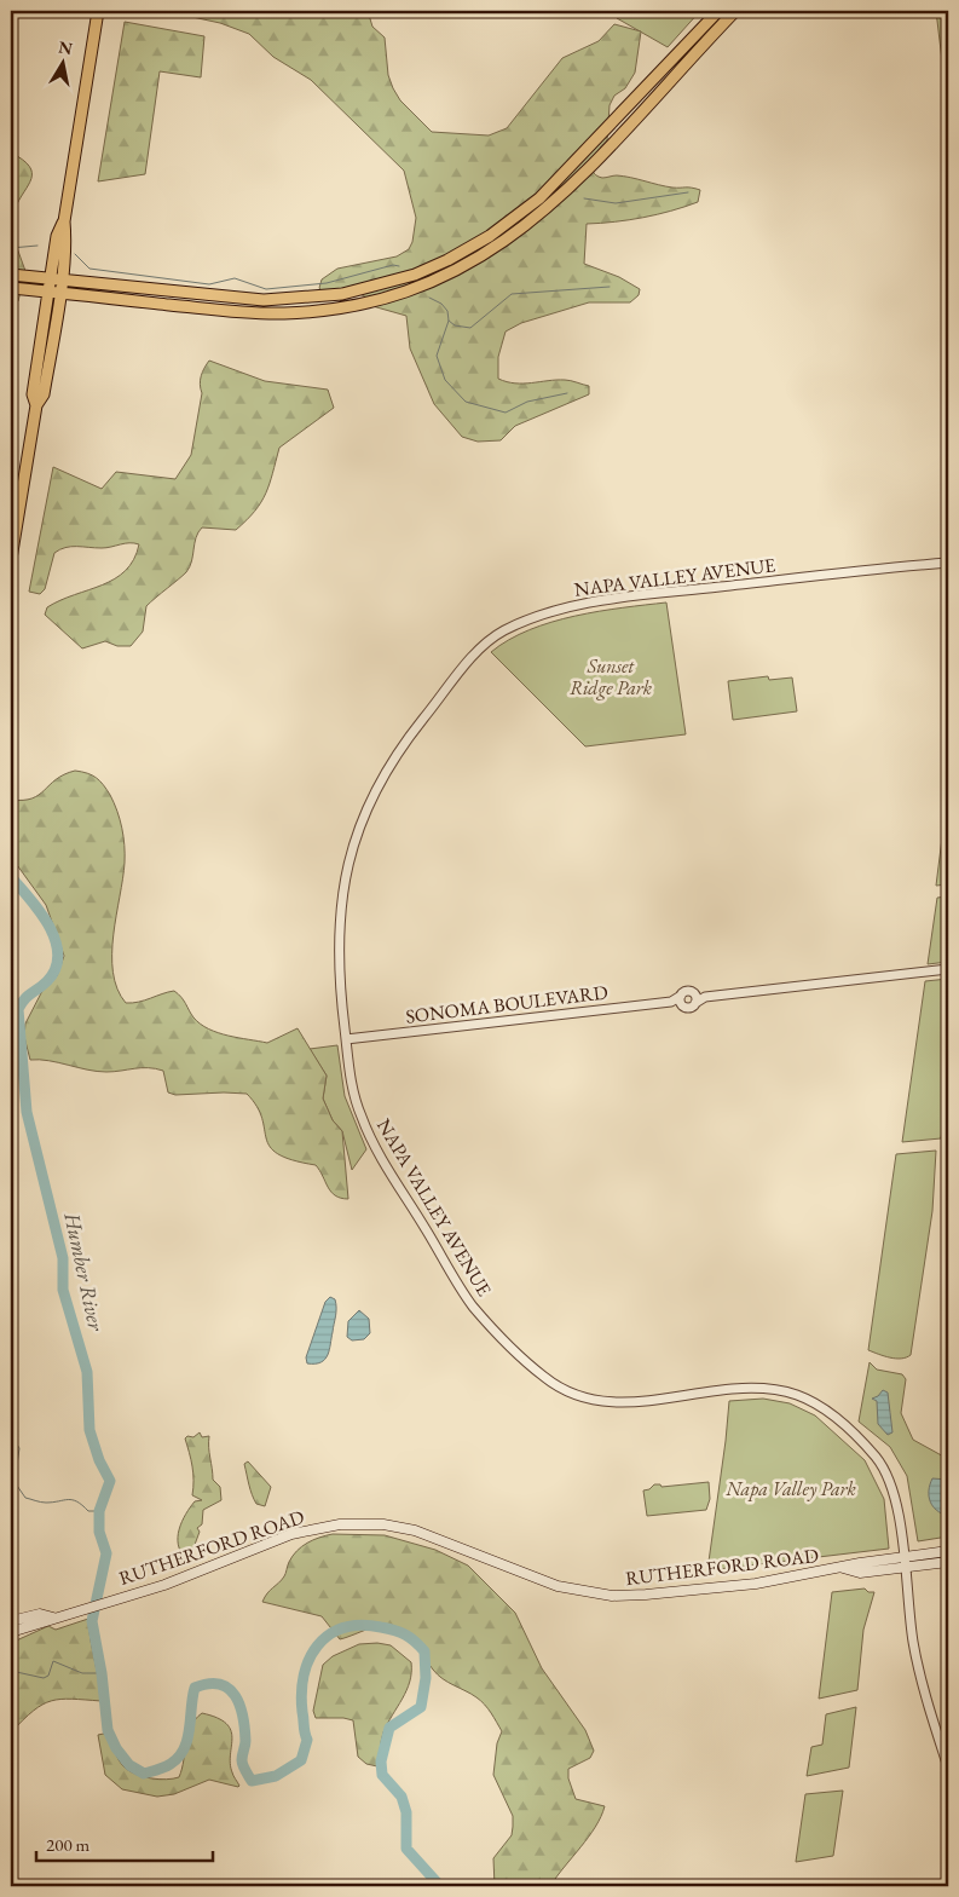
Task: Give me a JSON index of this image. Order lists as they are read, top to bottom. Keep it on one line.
{"streets":{"main road":["RUTHERFORD ROAD"],"street":["NAPA VALLEY AVENUE","SONOMA BOULEVARD"]},"crossings":[["NAPA VALLEY AVENUE","SONOMA BOULEVARD"],["NAPA VALLEY AVENUE","RUTHERFORD ROAD"]],"water":["Humber River"],"parks":["Sunset Ridge Park","Napa Valley Park"],"scale_bar":"200 m","north":"top"}
